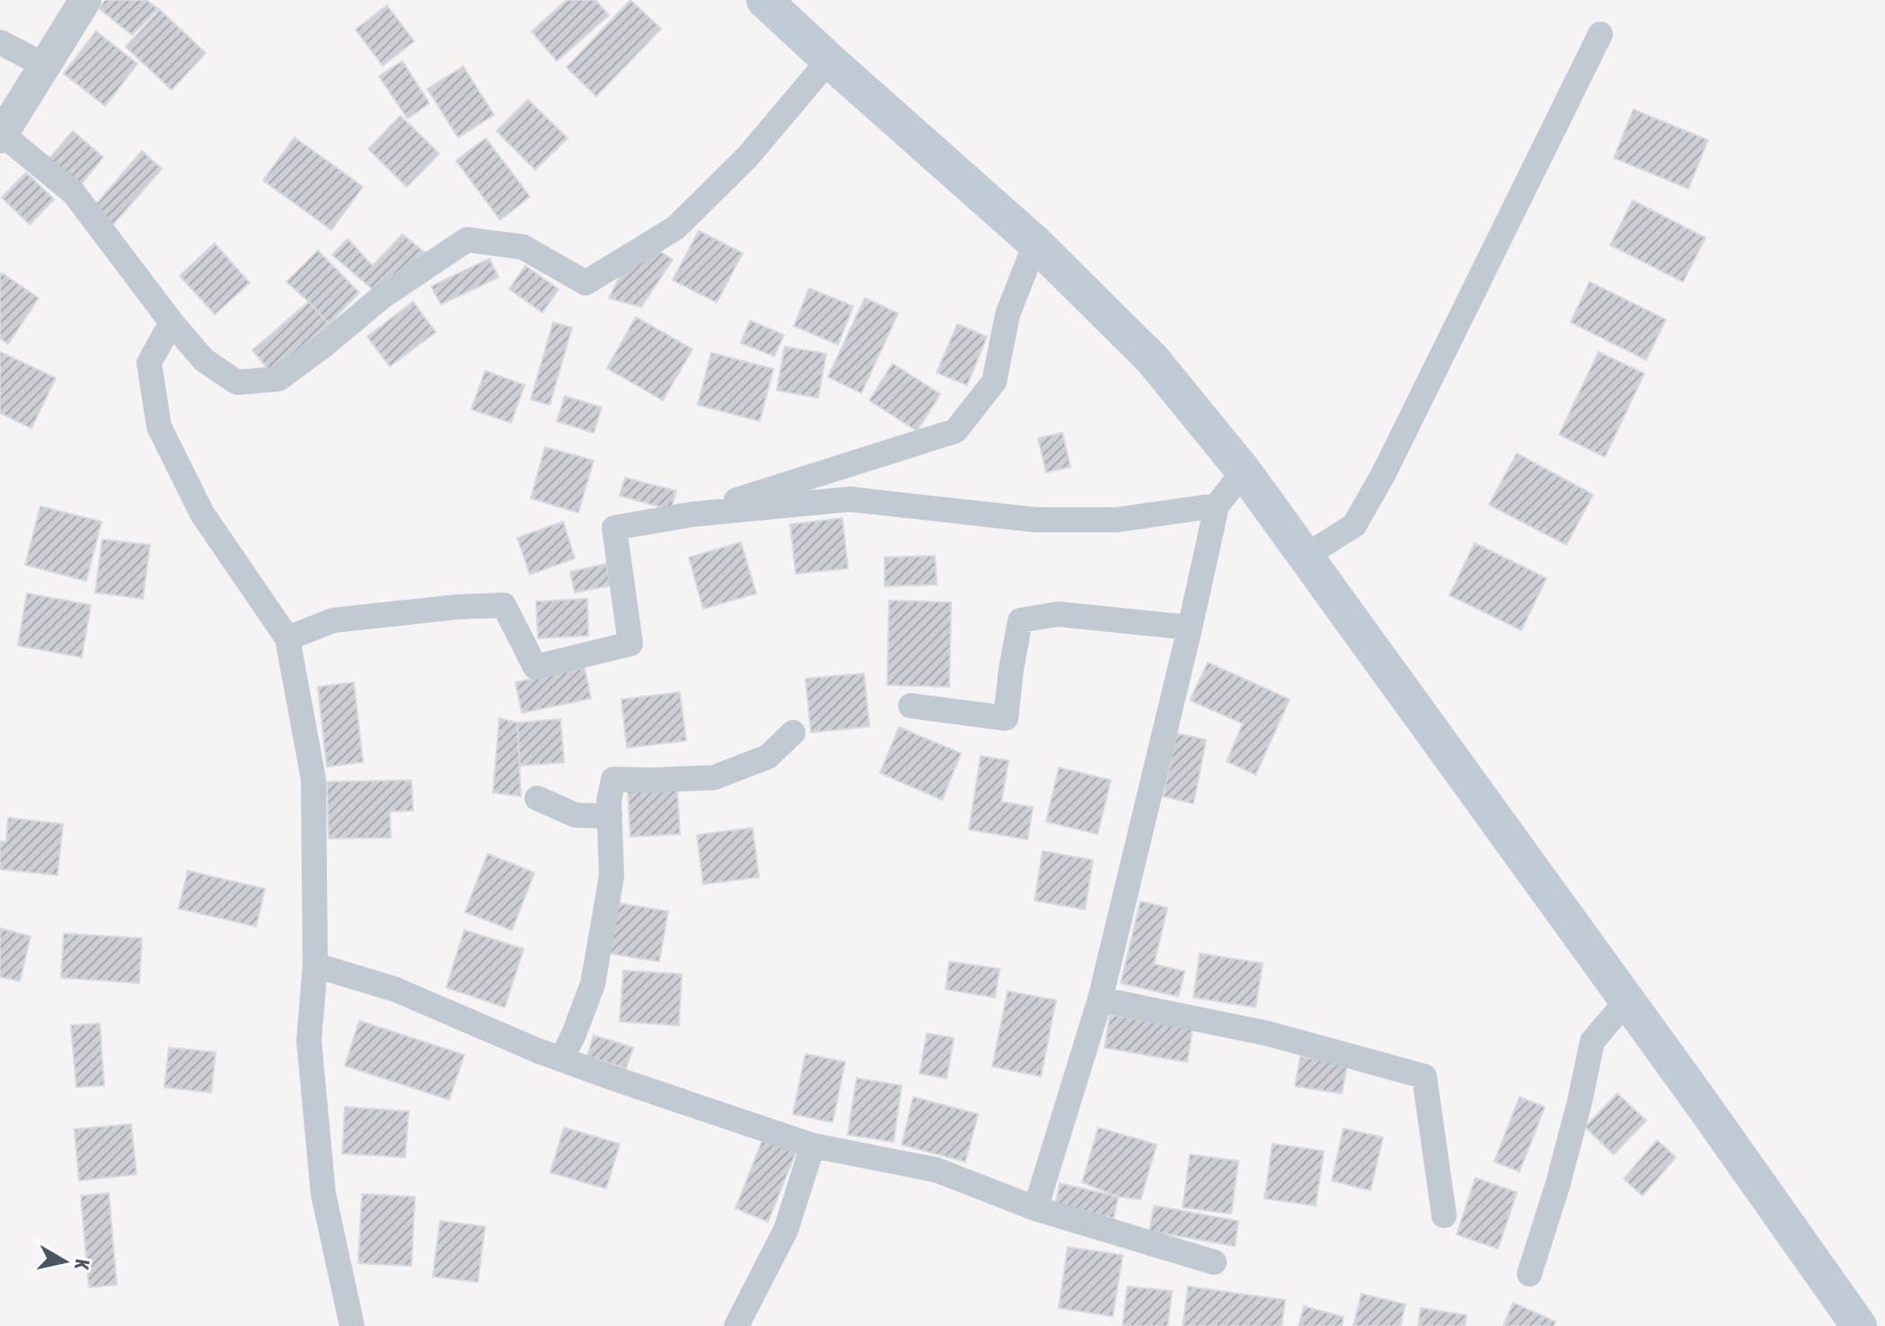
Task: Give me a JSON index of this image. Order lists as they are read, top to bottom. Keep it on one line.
{"north":"right"}
